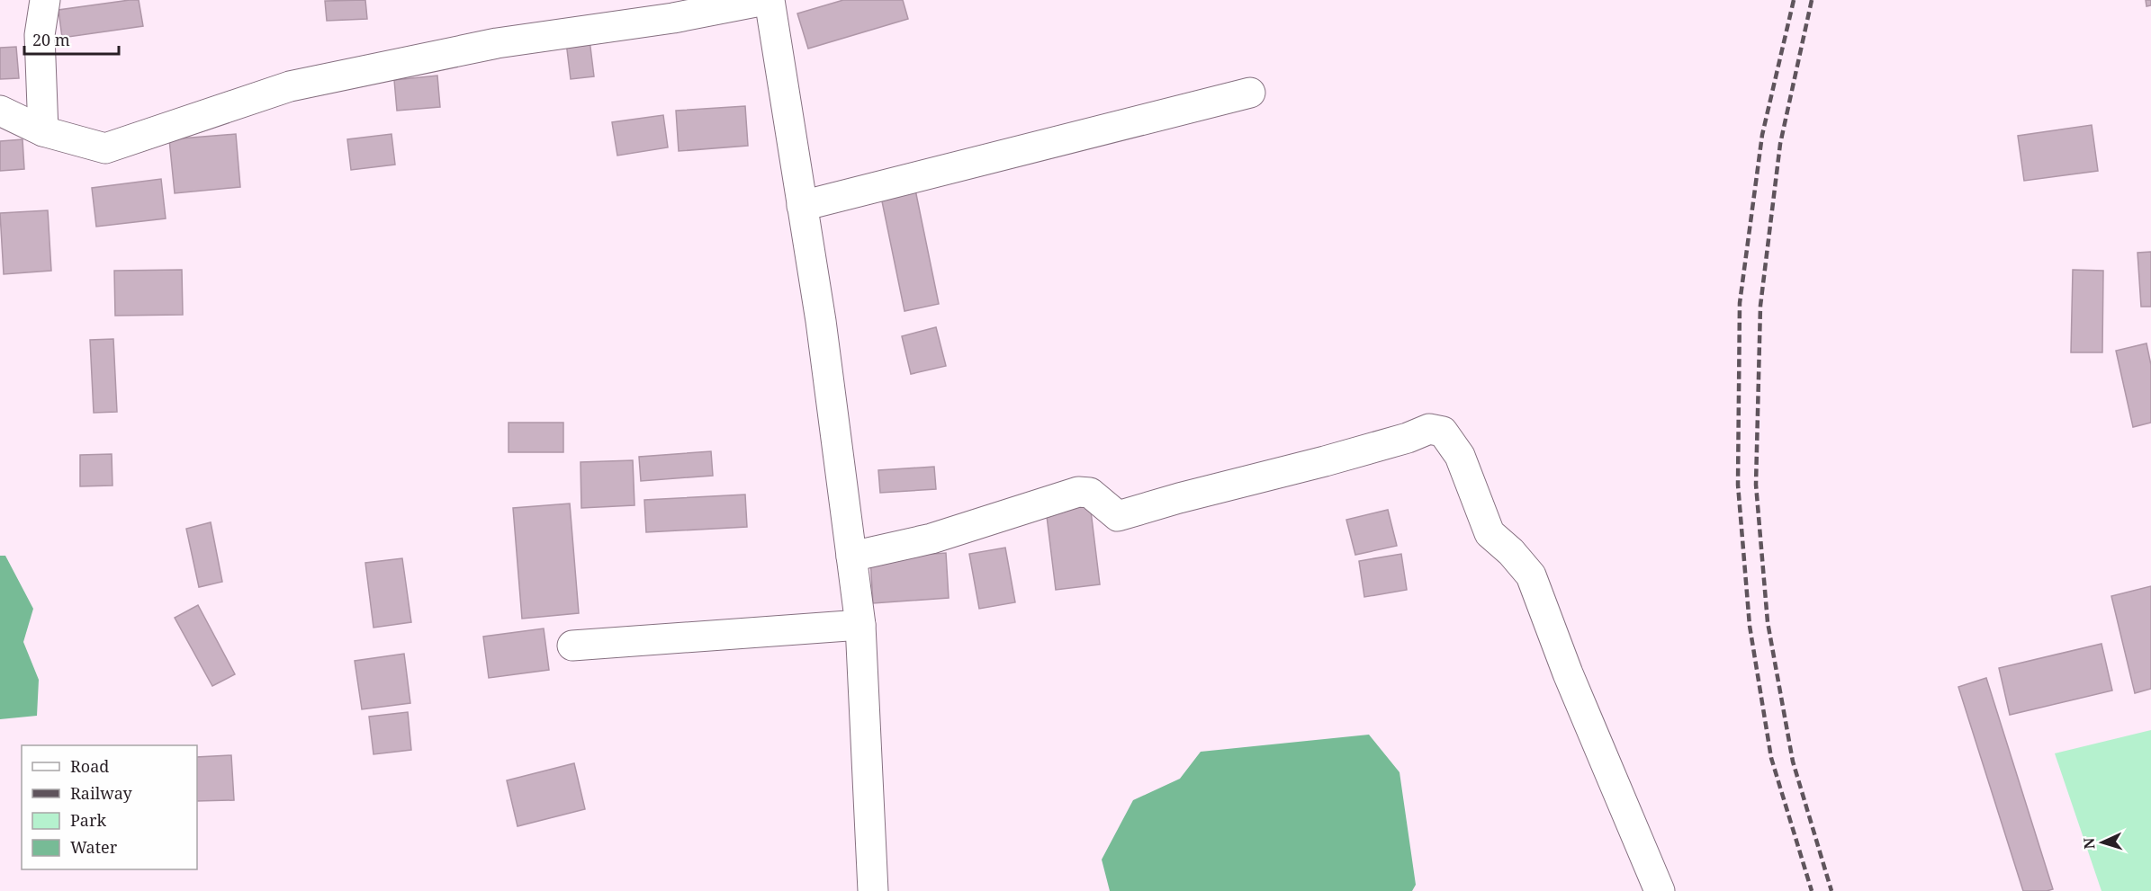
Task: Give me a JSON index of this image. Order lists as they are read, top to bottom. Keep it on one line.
{"legend":["Road","Railway","Park","Water"],"scale_bar":"20 m","north":"left"}
